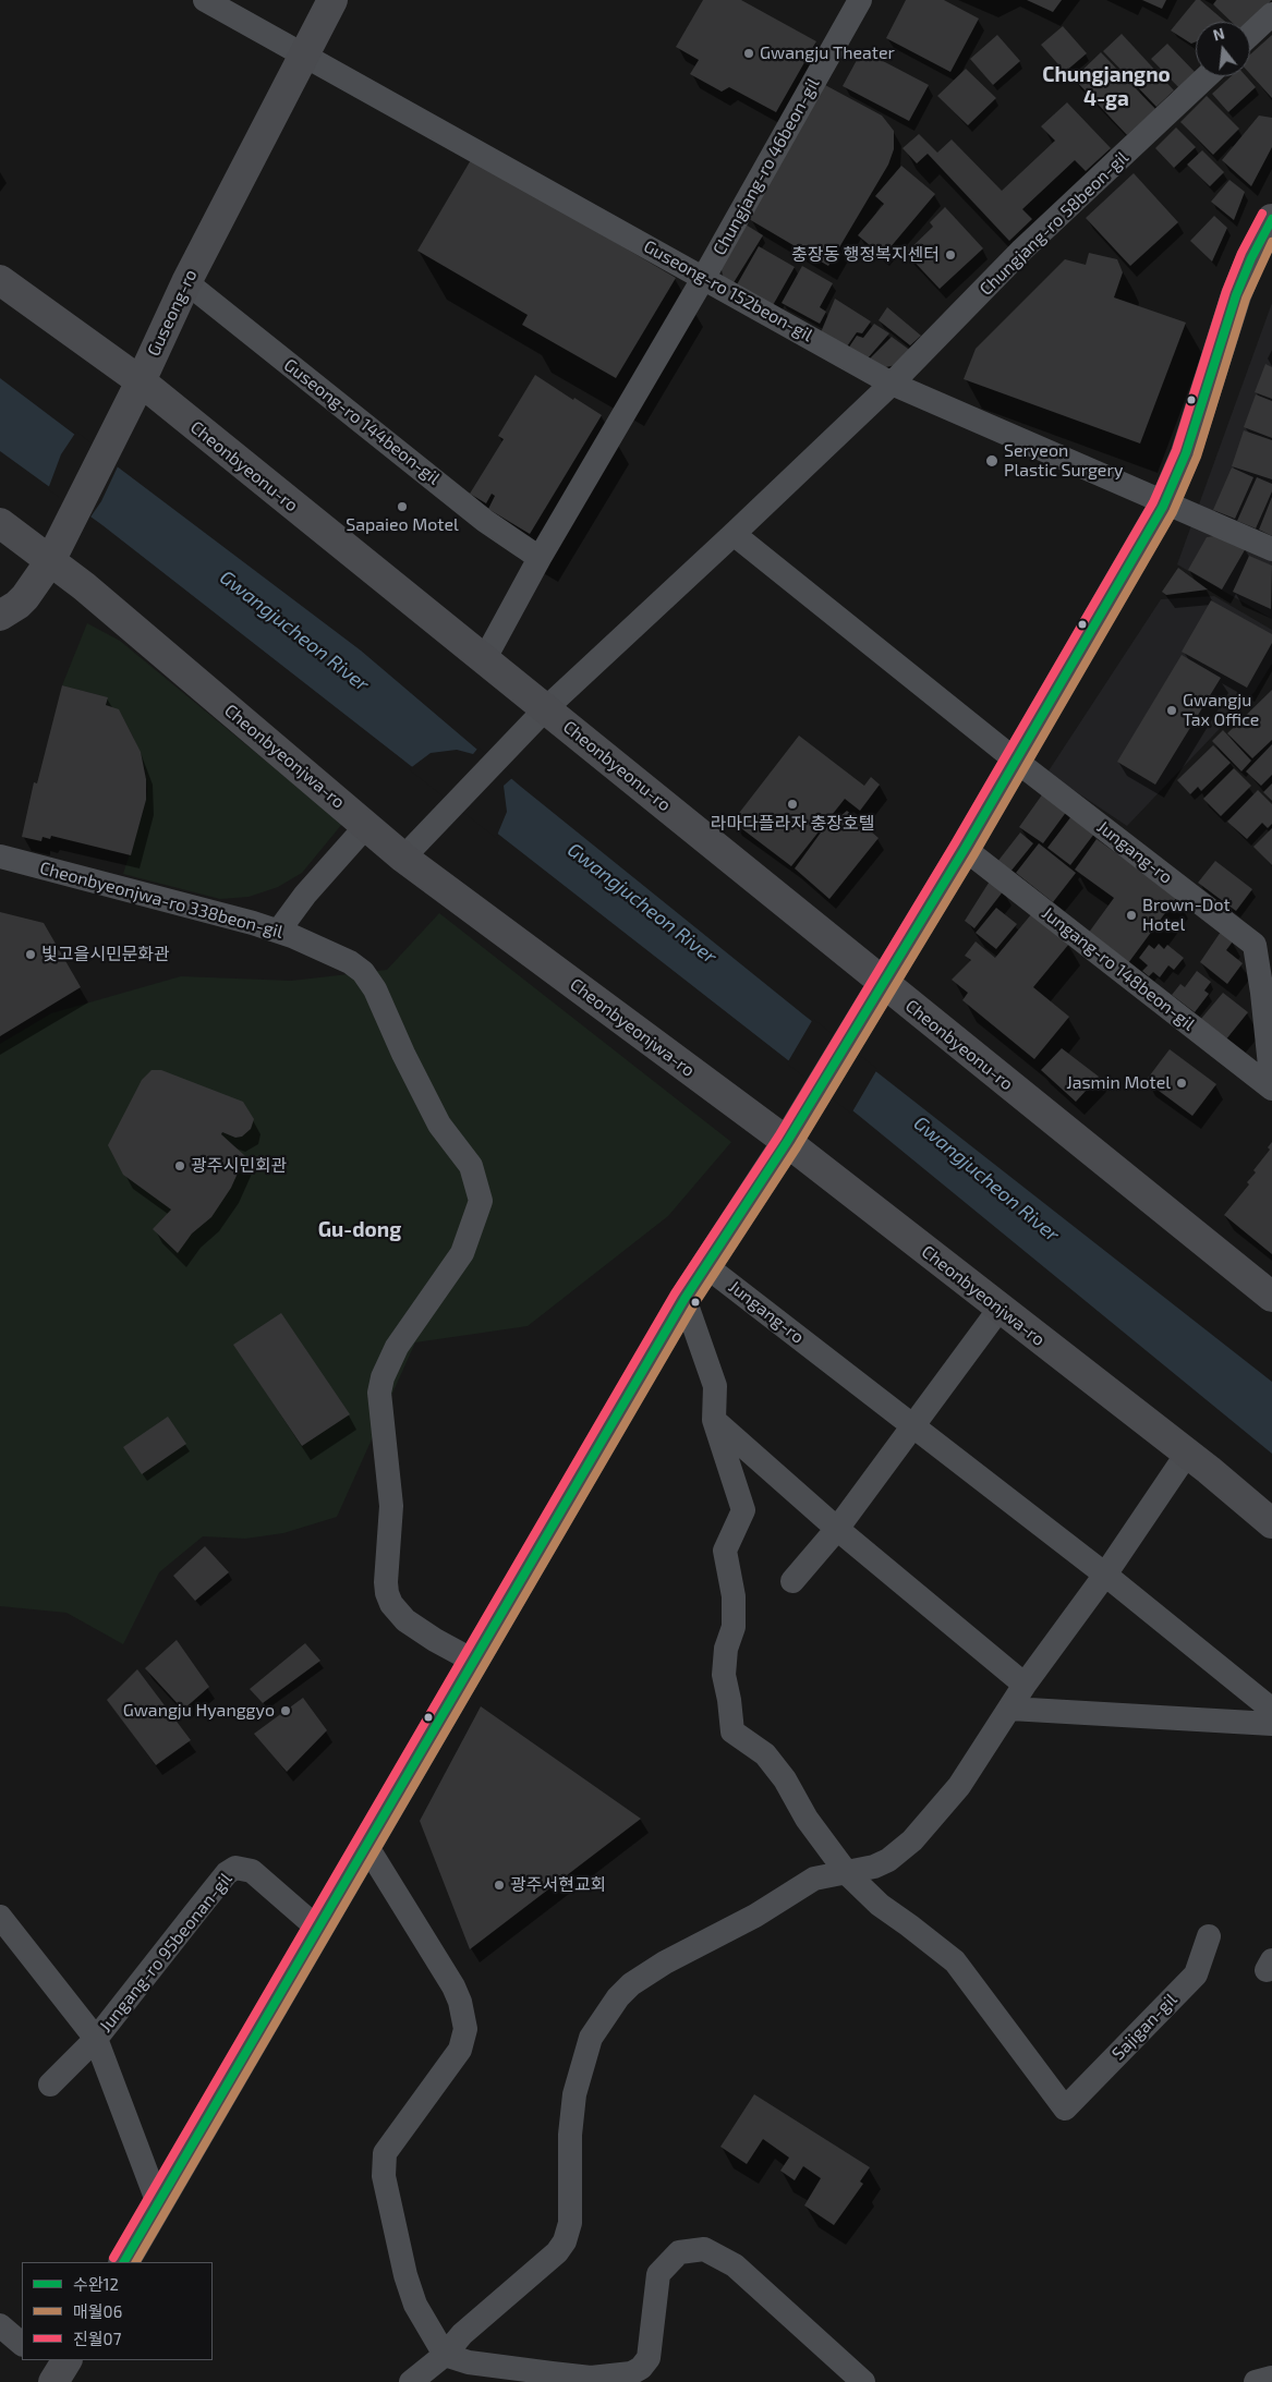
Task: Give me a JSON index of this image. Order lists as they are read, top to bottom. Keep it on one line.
{"streets":{"street":["Chungjang-ro 46beon-gil","Chungjang-ro 58beon-gil","Guseong-ro 152beon-gil","Guseong-ro","Guseong-ro 144beon-gil","Cheonbyeonu-ro","Cheonbyeonjwa-ro","Jungang-ro","Cheonbyeonjwa-ro 338beon-gil","Jungang-ro 148beon-gil","Jungang-ro 95beonan-gil","Sajigan-gil"]},"crossings":[["Chungjang-ro 46beon-gil","Guseong-ro 152beon-gil"],["Chungjang-ro 58beon-gil","Guseong-ro 152beon-gil"],["Chungjang-ro 58beon-gil","Cheonbyeonu-ro"],["Guseong-ro 152beon-gil","Guseong-ro"],["Guseong-ro 152beon-gil","Cheonbyeonu-ro"],["Guseong-ro","Guseong-ro 144beon-gil"],["Guseong-ro","Cheonbyeonu-ro"],["Guseong-ro","Cheonbyeonjwa-ro"],["Cheonbyeonu-ro","Jungang-ro"],["Jungang-ro","Jungang-ro 148beon-gil"]],"districts":["Chungjangno 4-ga","Gu-dong"],"water":["Gwangjucheon River"],"places":["Gwangju Theater","충장동 행정복지센터","Seryeon Plastic Surgery","Sapaieo Motel","Gwangju Tax Office","라마다플라자 충장호텔","Brown-Dot Hotel","빛고을시민문화관","Jasmin Motel","광주시민회관","Gwangju Hyanggyo","광주서현교회"],"lines":["transit line 진월07","transit line 수완12","transit line 매월06"],"legend":["수완12","매월06","진월07"],"north":"top"}
